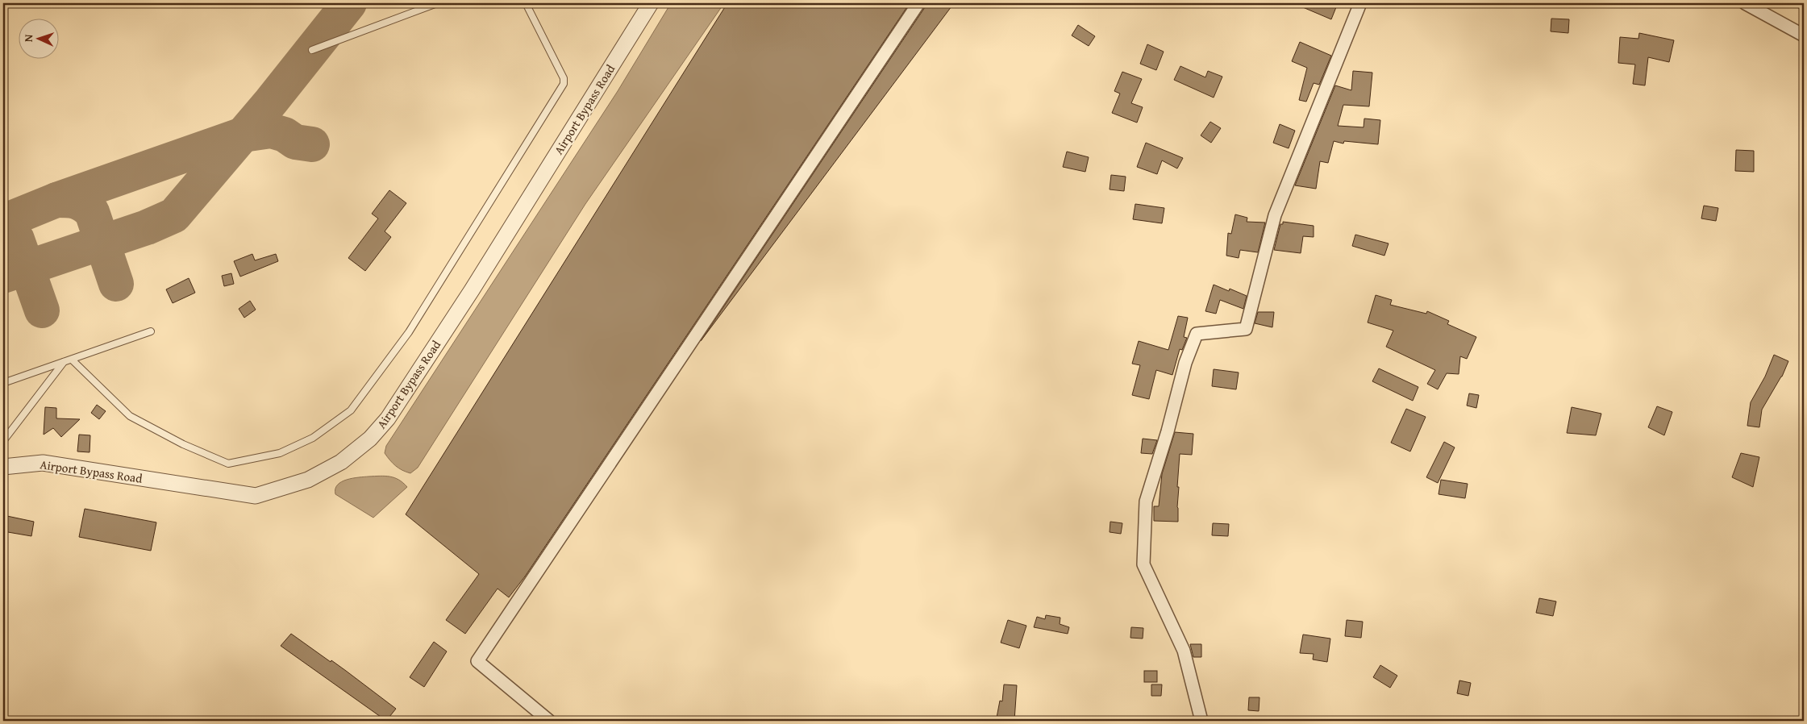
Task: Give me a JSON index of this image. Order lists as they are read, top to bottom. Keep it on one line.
{"streets":{"street":["Airport Bypass Road"]},"north":"left"}
